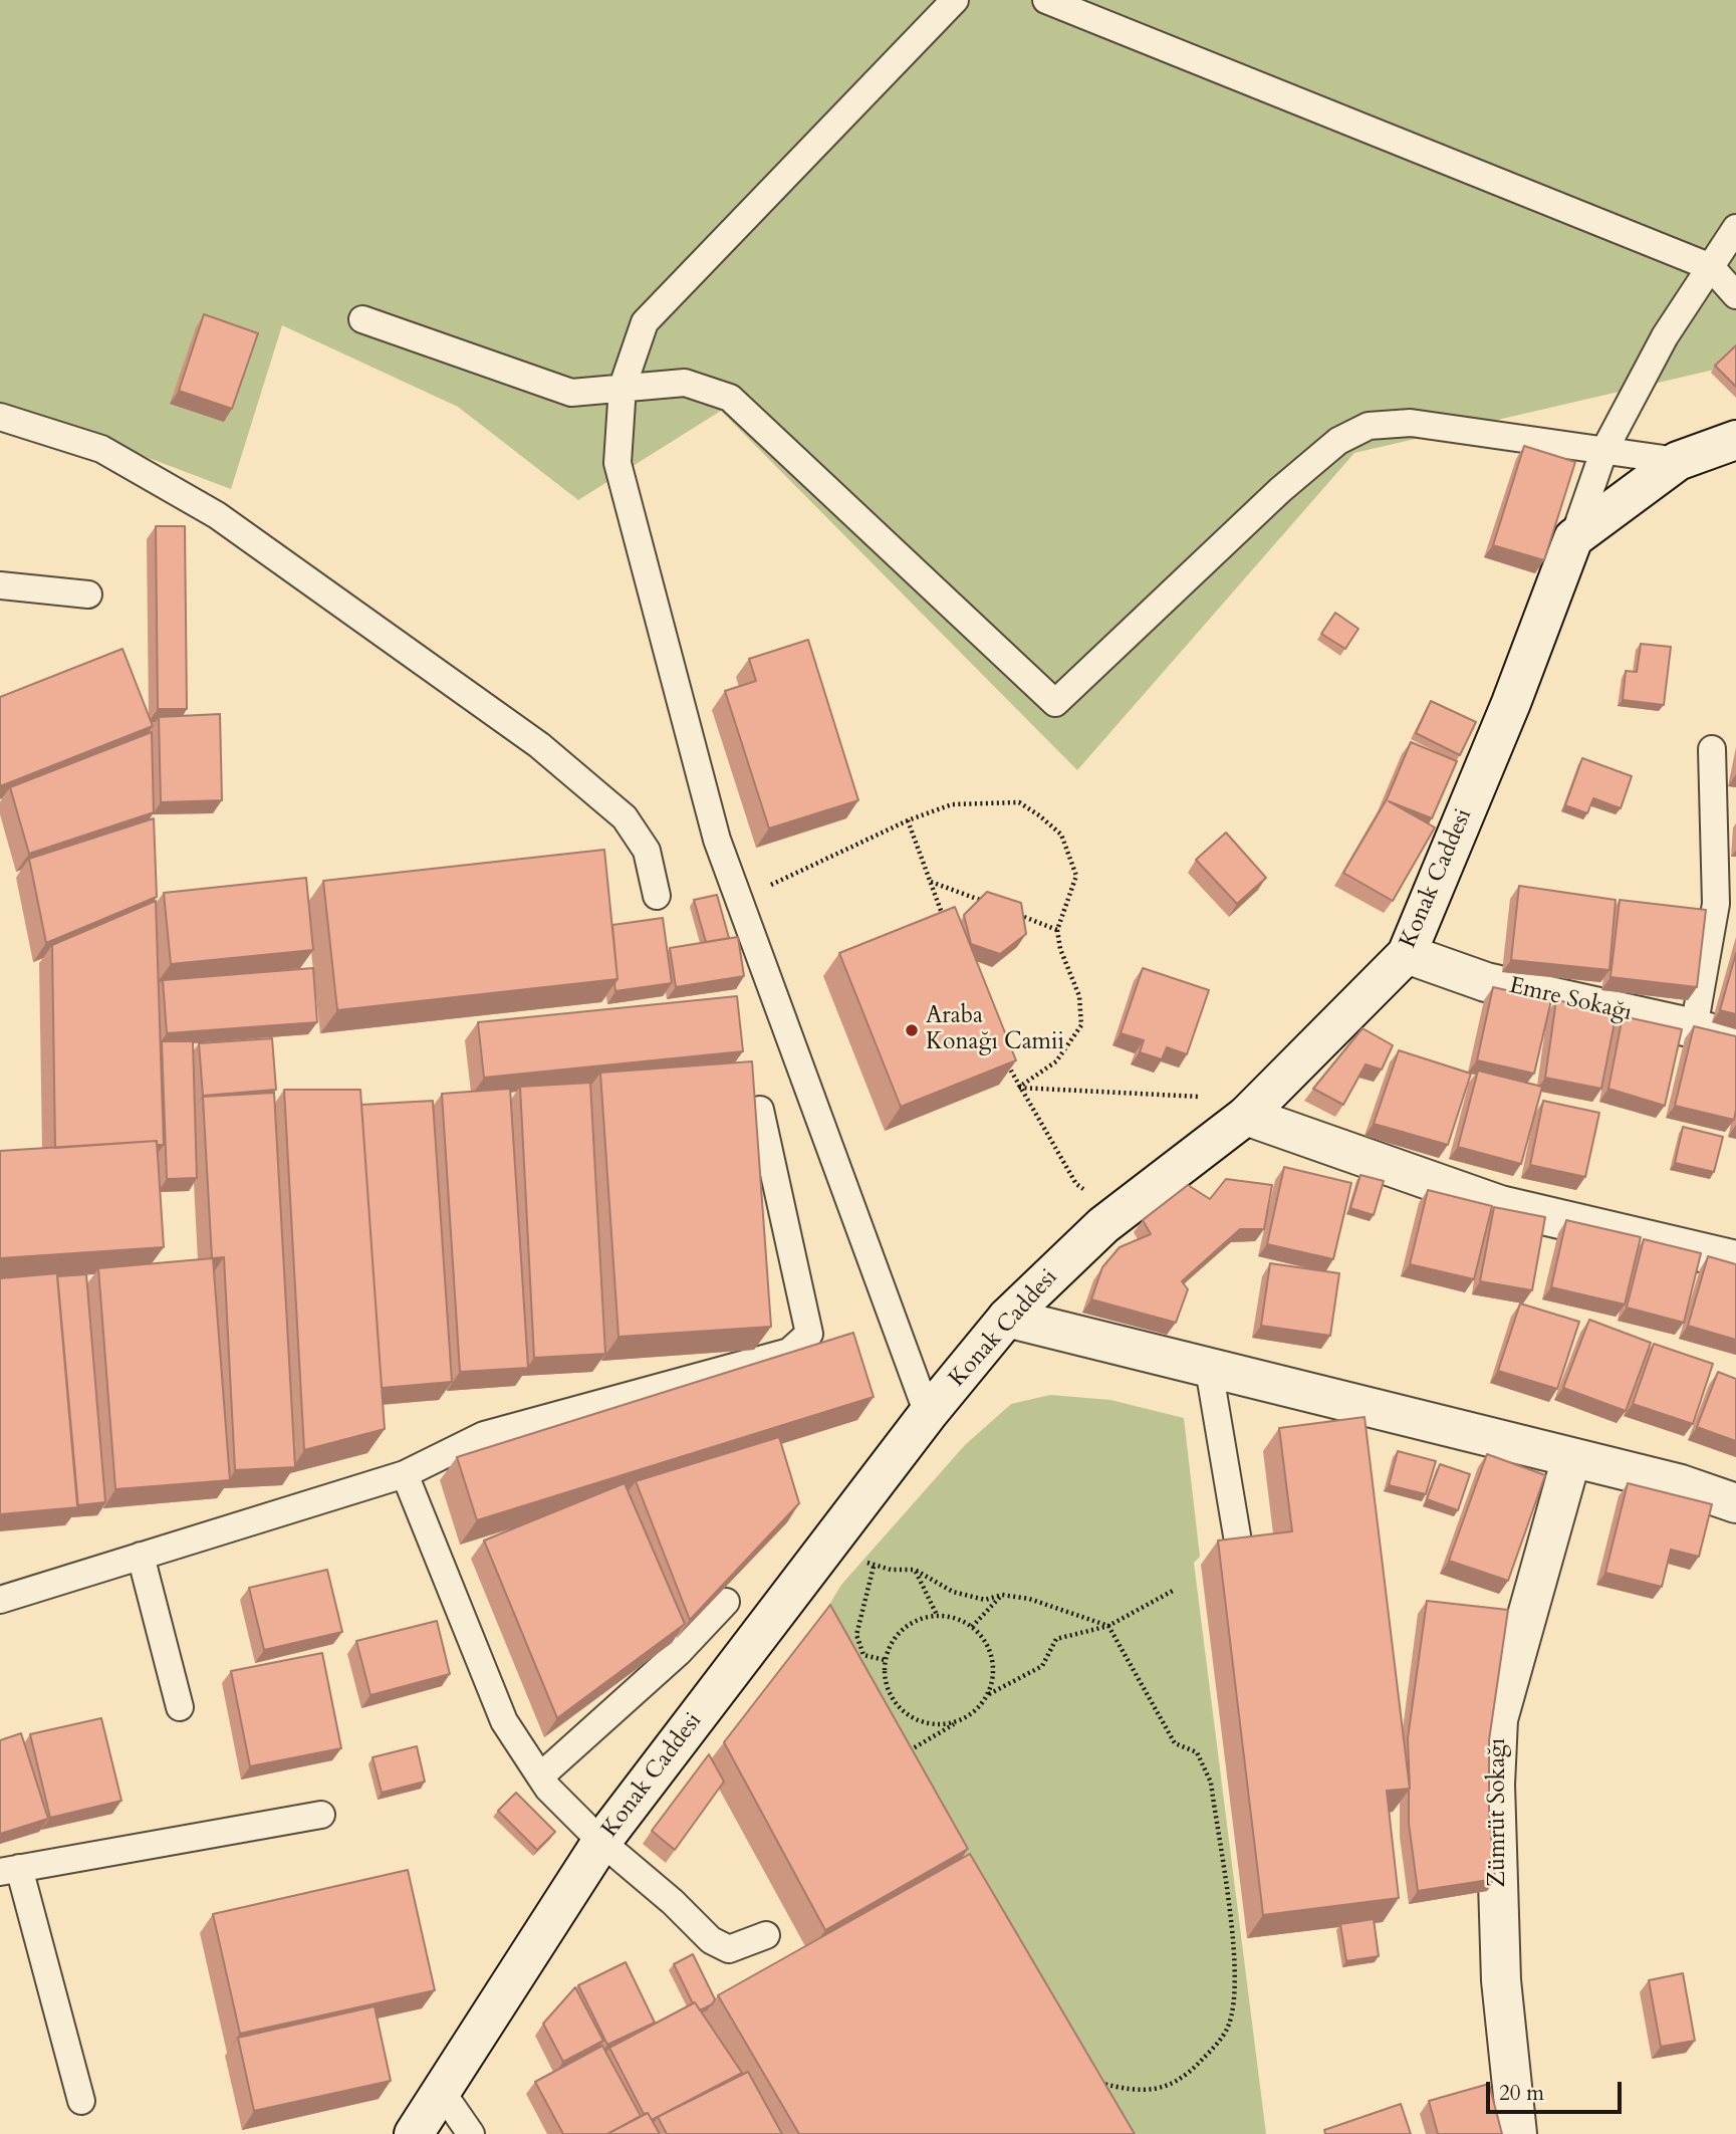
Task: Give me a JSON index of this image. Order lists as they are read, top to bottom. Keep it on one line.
{"streets":{"street":["Konak Caddesi","Emre Sokağı","Zümrüt Sokağı"]},"crossings":[["Konak Caddesi","Emre Sokağı"]],"places":["Araba Konağı Camii"],"scale_bar":"20 m"}
